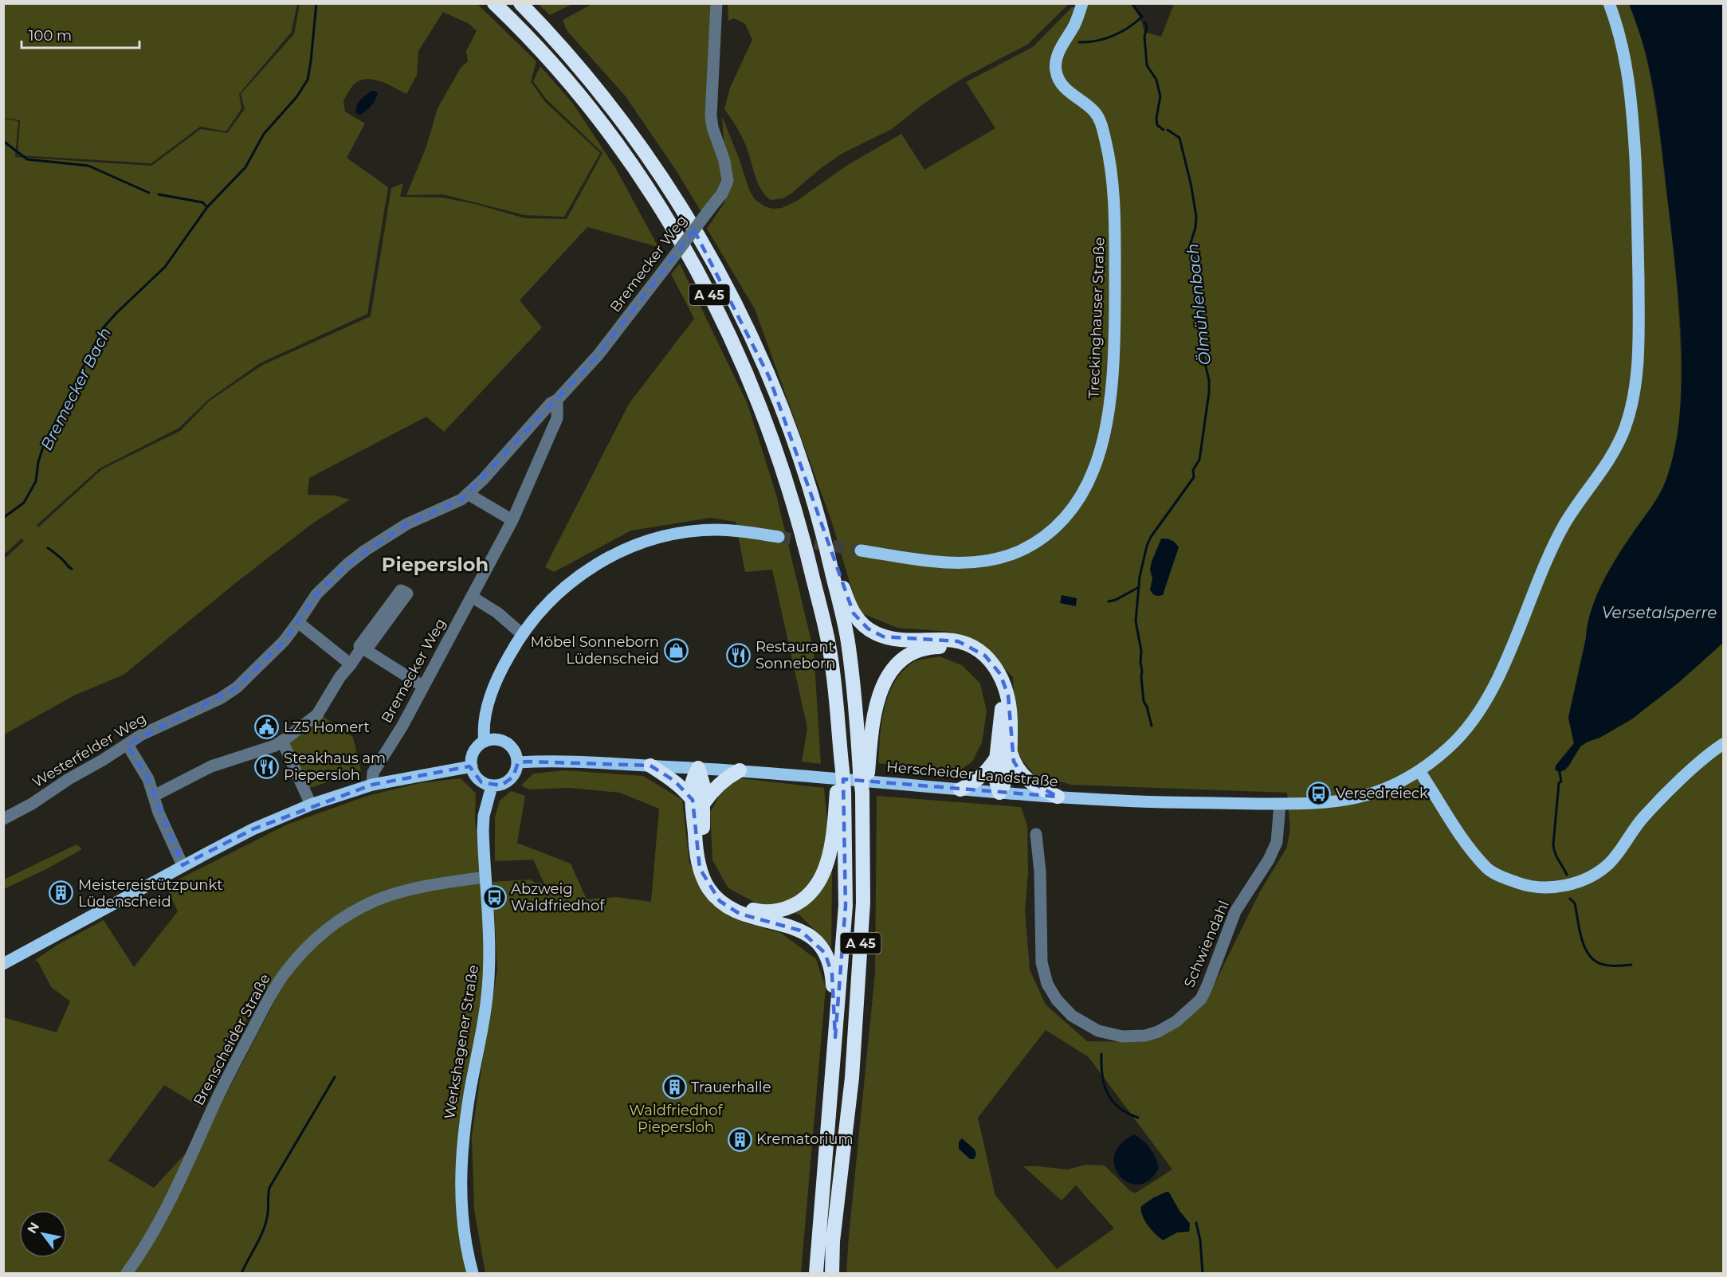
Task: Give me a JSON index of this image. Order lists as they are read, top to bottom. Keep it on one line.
{"streets":{"highway":["A 45"],"main road":["Treckinghauser Straße","Herscheider Landstraße","Werkshagener Straße"],"street":["Bremecker Weg","Westerfelder Weg","Schwiendahl","Brenscheider Straße"]},"crossings":[["Bremecker Weg","Westerfelder Weg"],["Herscheider Landstraße","Schwiendahl"],["Herscheider Landstraße","Werkshagener Straße"],["Brenscheider Straße","Werkshagener Straße"]],"districts":["Piepersloh"],"water":["Ölmühlenbach","Bremecker Bach","Versetalsperre"],"parks":["Waldfriedhof Piepersloh"],"places":{"shop":["Möbel Sonneborn Lüdenscheid"],"restaurant":["Restaurant Sonneborn","Steakhaus am Piepersloh"],"public building":["LZ5 Homert"],"bus stop":["Versedreieck","Abzweig Waldfriedhof"],"building":["Meistereistützpunkt Lüdenscheid","Trauerhalle","Krematorium"]},"scale_bar":"100 m","north":"top left"}
